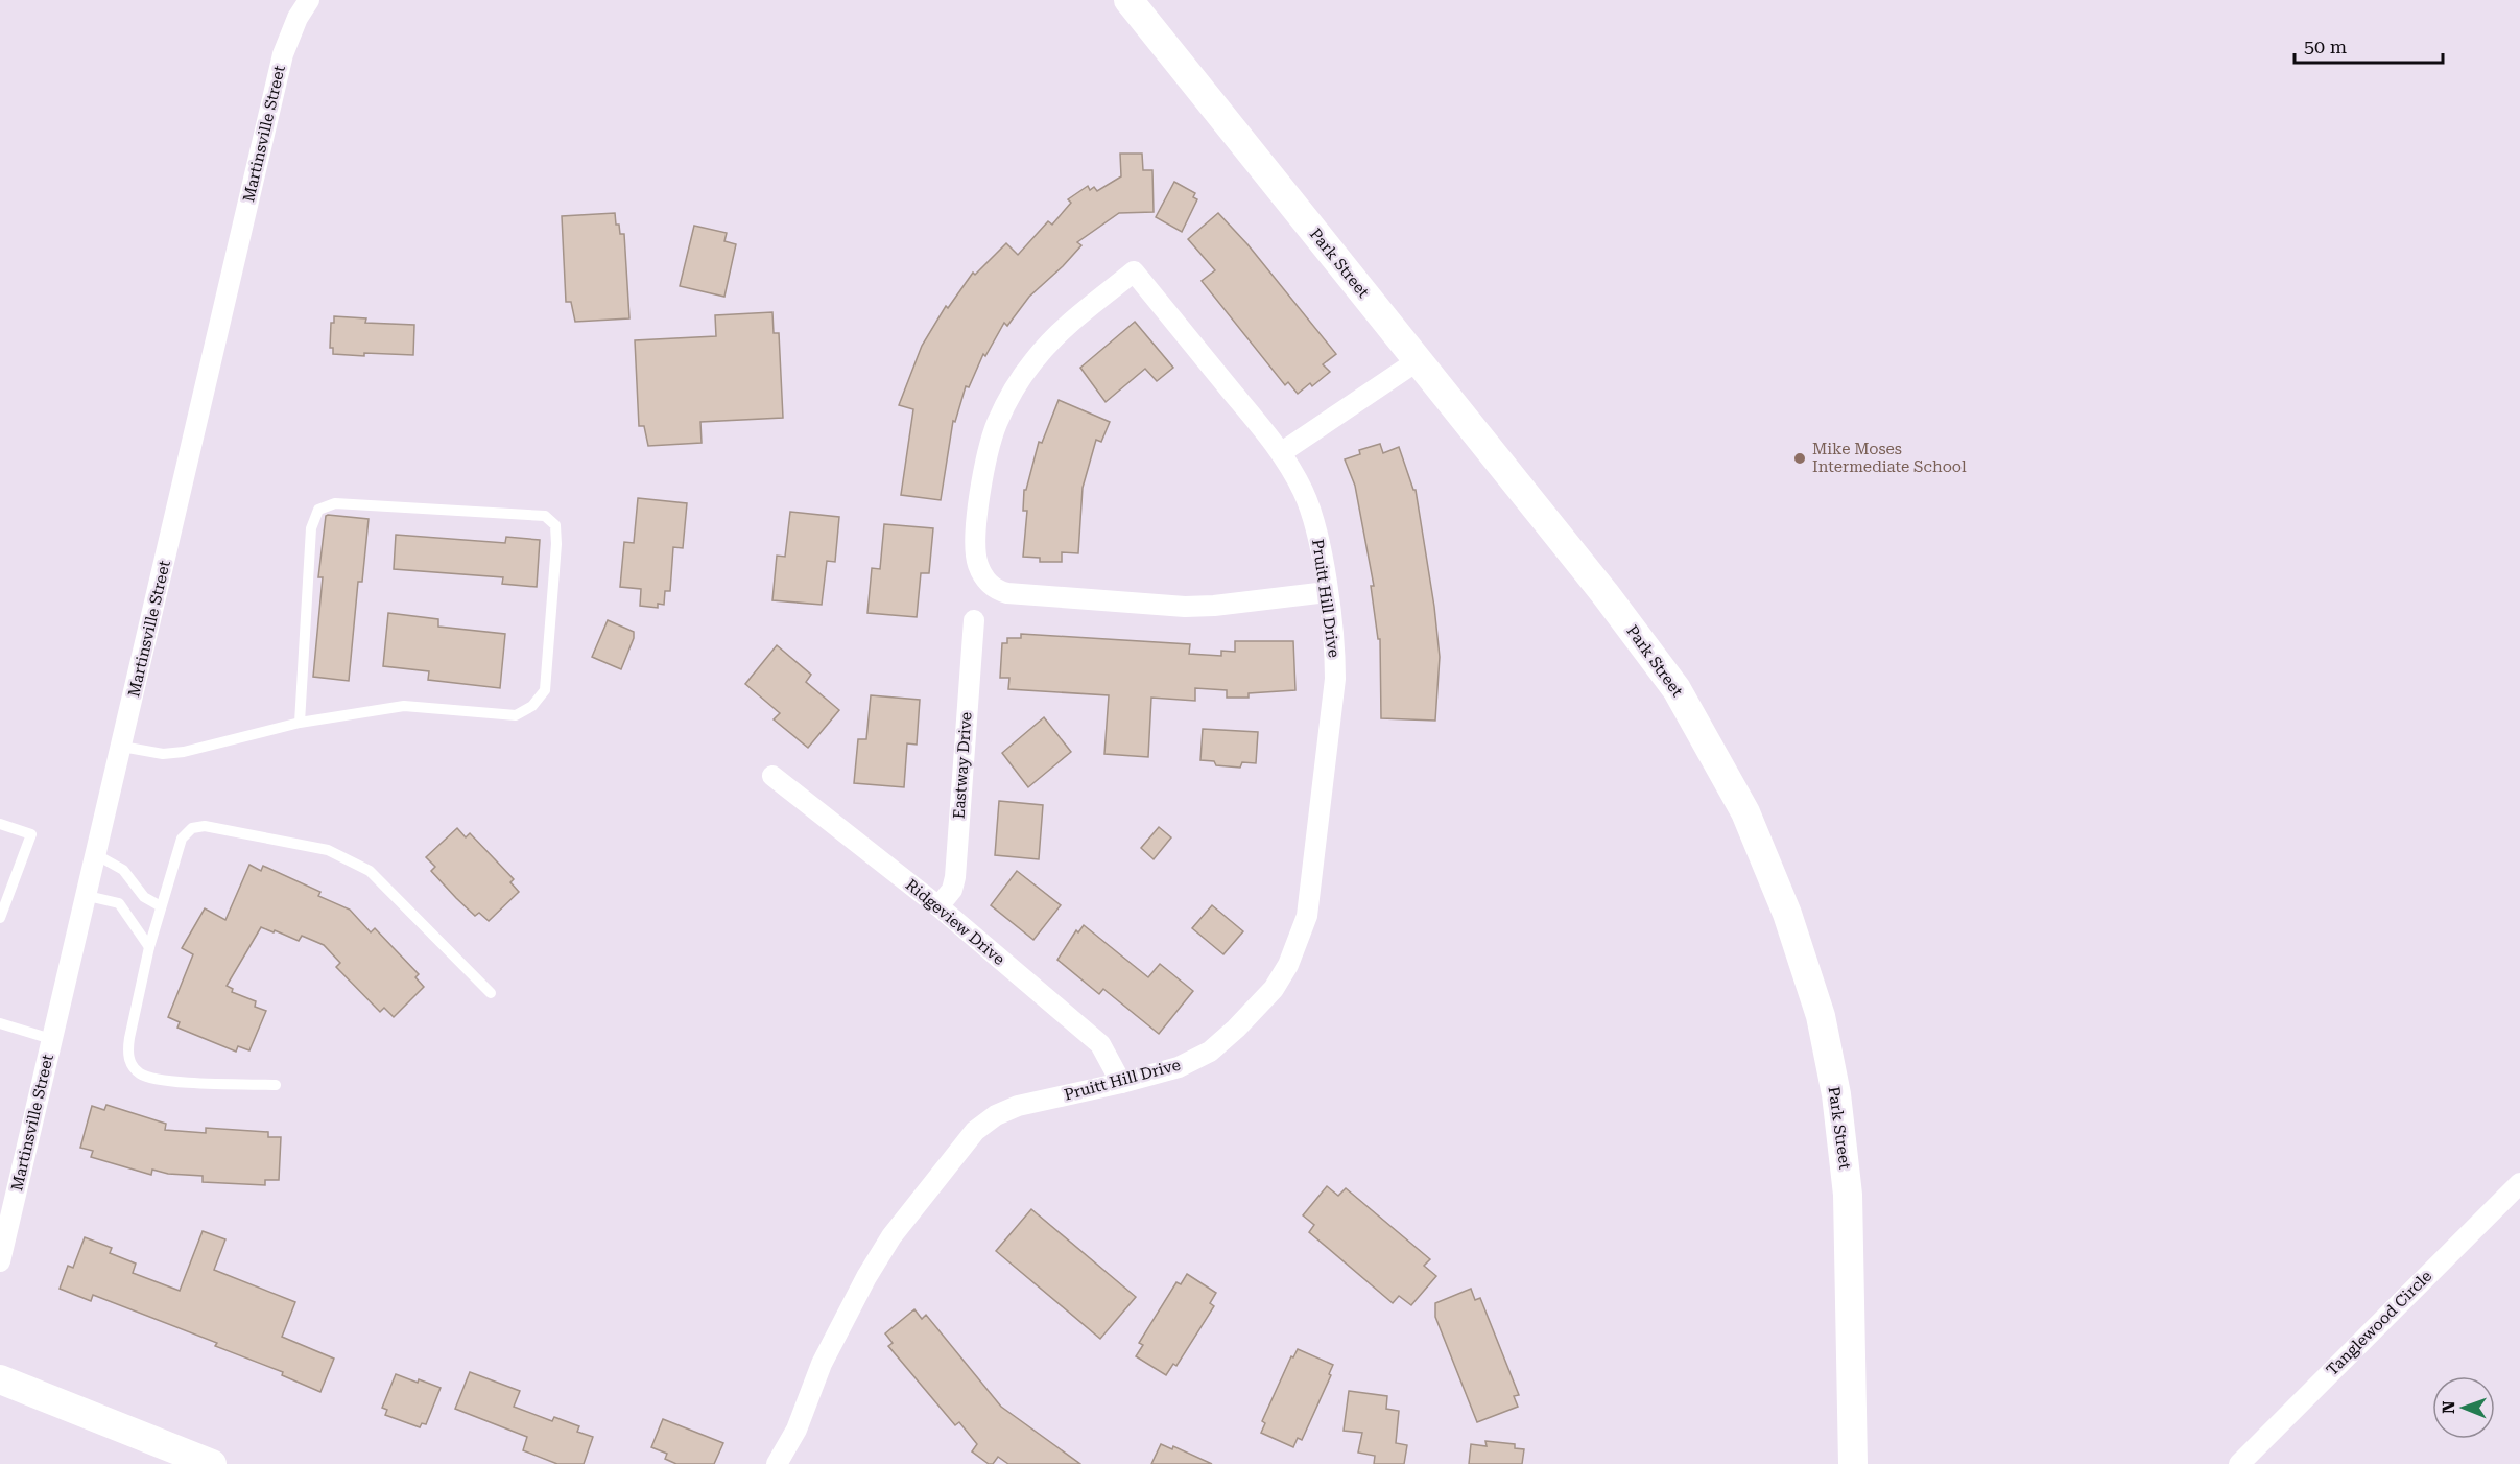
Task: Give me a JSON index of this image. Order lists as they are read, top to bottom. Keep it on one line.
{"streets":{"street":["Martinsville Street","Park Street","Pruitt Hill Drive","Eastway Drive","Ridgeview Drive","Tanglewood Circle"]},"crossings":[["Pruitt Hill Drive","Ridgeview Drive"],["Eastway Drive","Ridgeview Drive"]],"places":["Mike Moses Intermediate School"],"scale_bar":"50 m","north":"left"}
